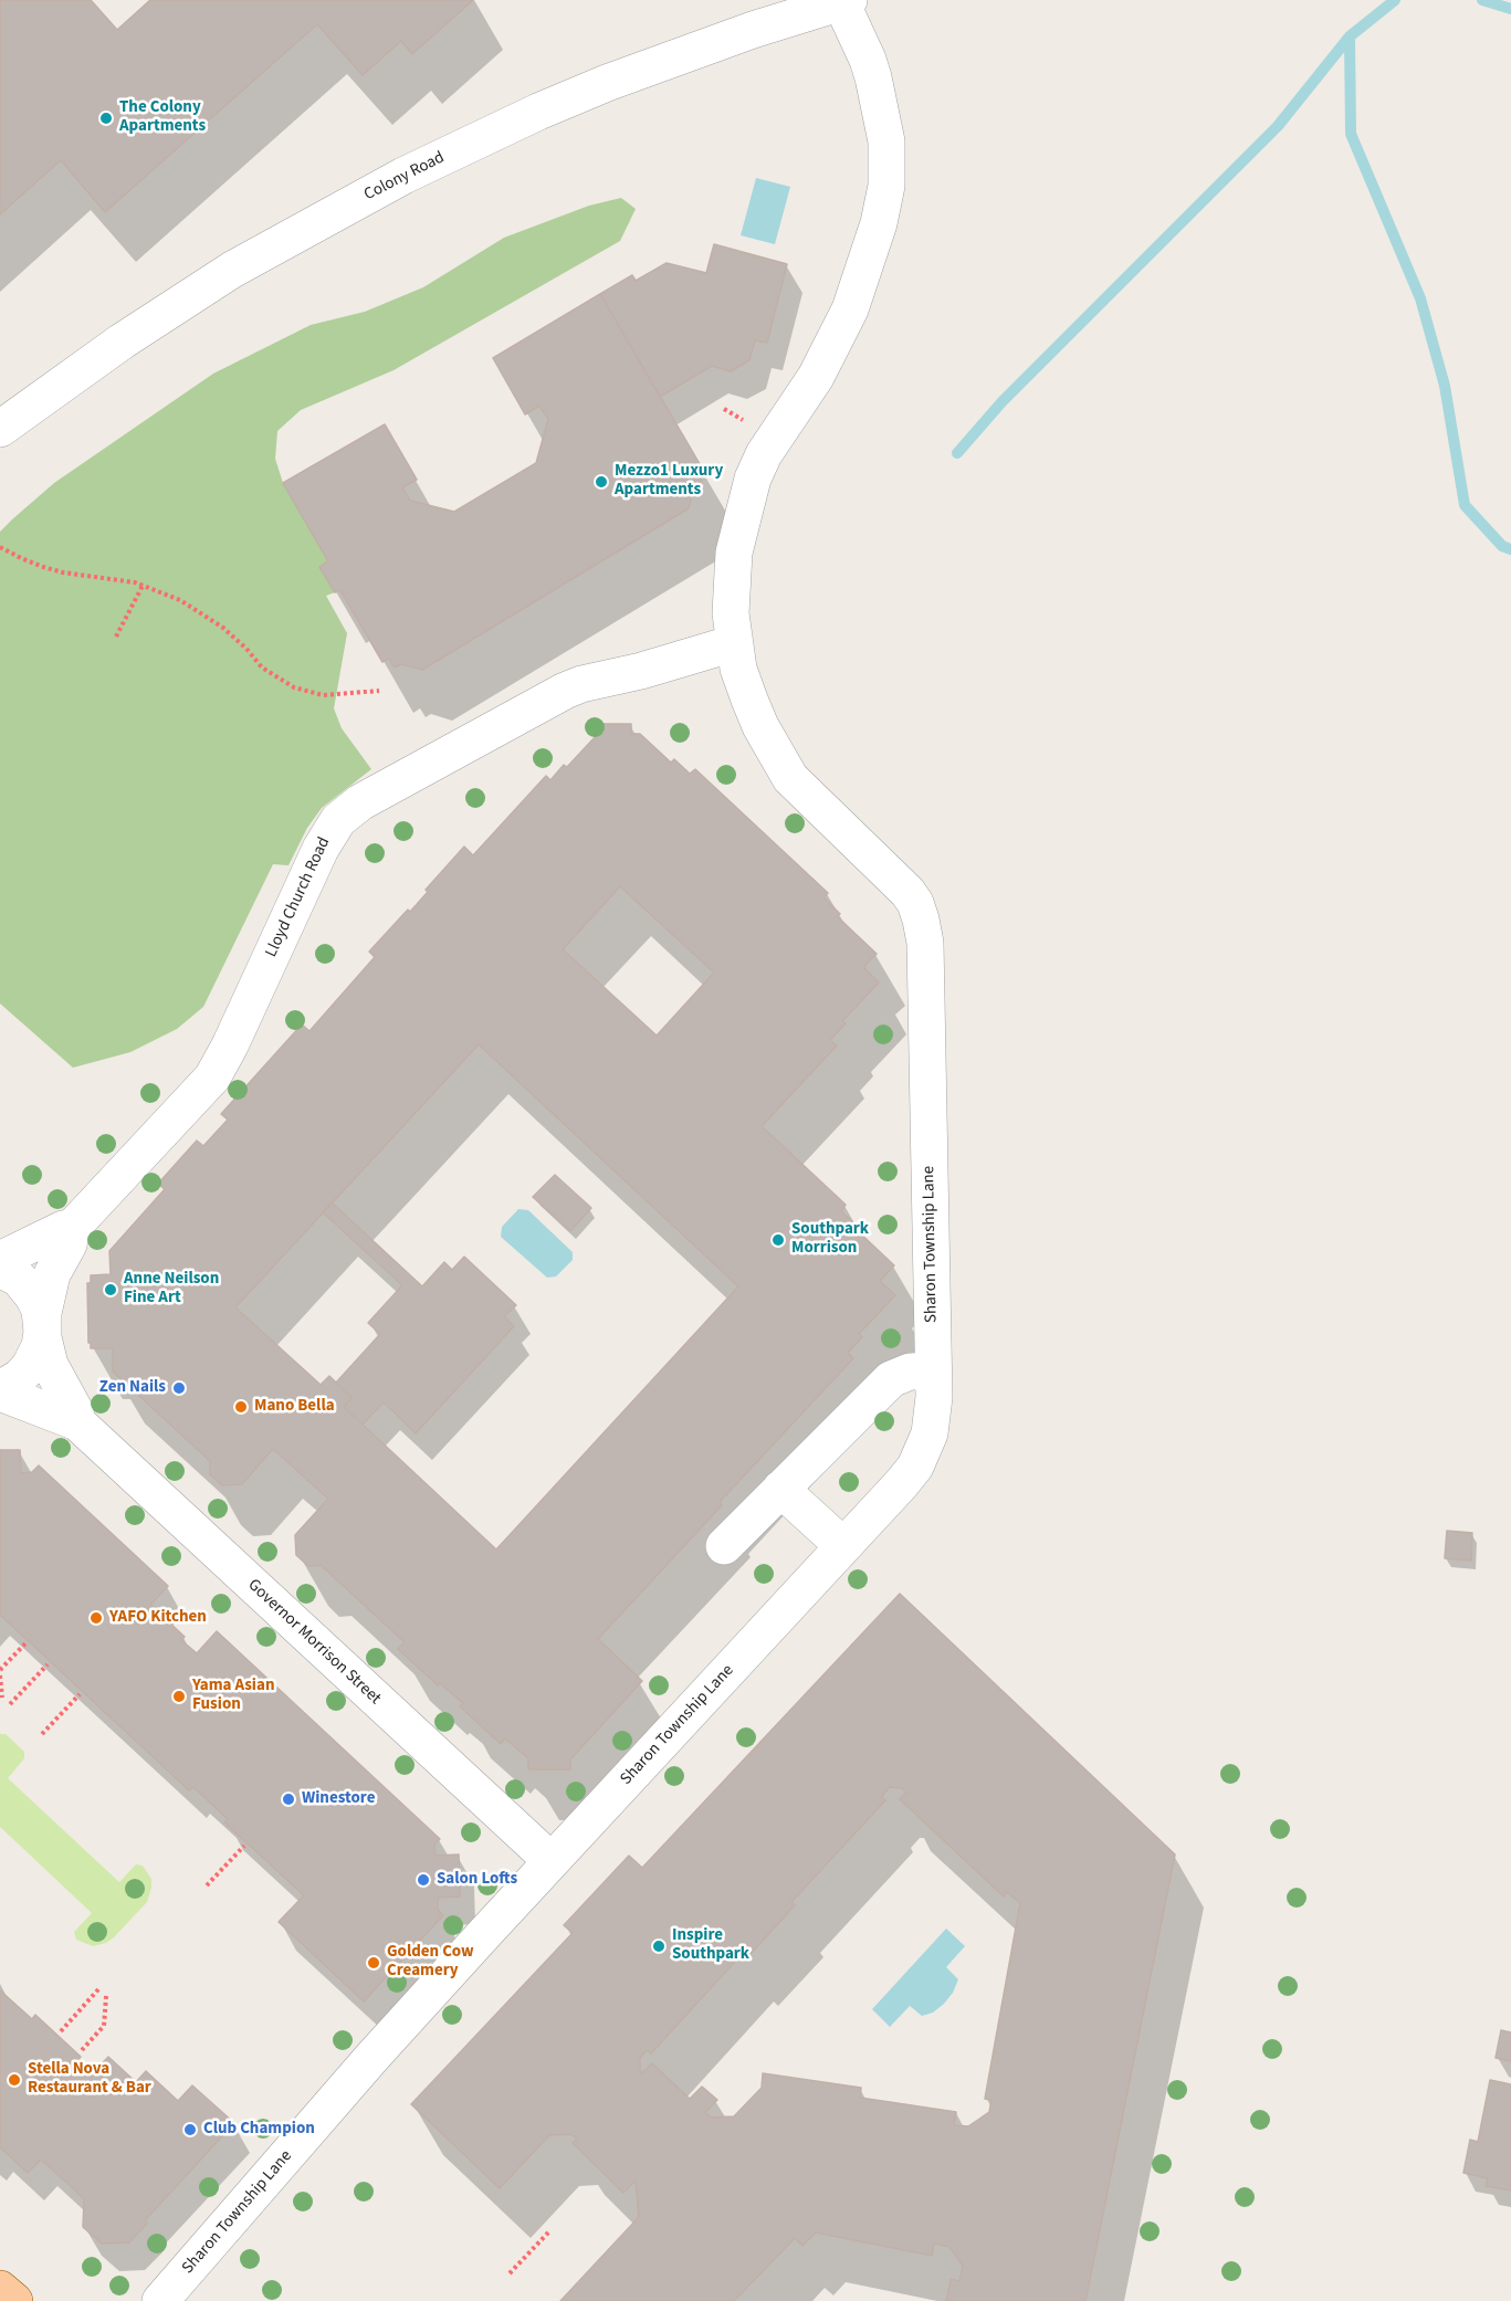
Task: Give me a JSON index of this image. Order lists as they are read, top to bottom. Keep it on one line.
{"streets":{"street":["Colony Road","Lloyd Church Road","Sharon Township Lane","Governor Morrison Street"]},"crossings":[["Colony Road","Sharon Township Lane"],["Lloyd Church Road","Sharon Township Lane"],["Lloyd Church Road","Governor Morrison Street"],["Sharon Township Lane","Governor Morrison Street"]],"places":["The Colony Apartments","Mezzo1 Luxury Apartments","Southpark Morrison","Anne Neilson Fine Art","Zen Nails","Mano Bella","YAFO Kitchen","Yama Asian Fusion","Winestore","Salon Lofts","Inspire Southpark","Golden Cow Creamery","Stella Nova Restaurant & Bar","Club Champion"]}
